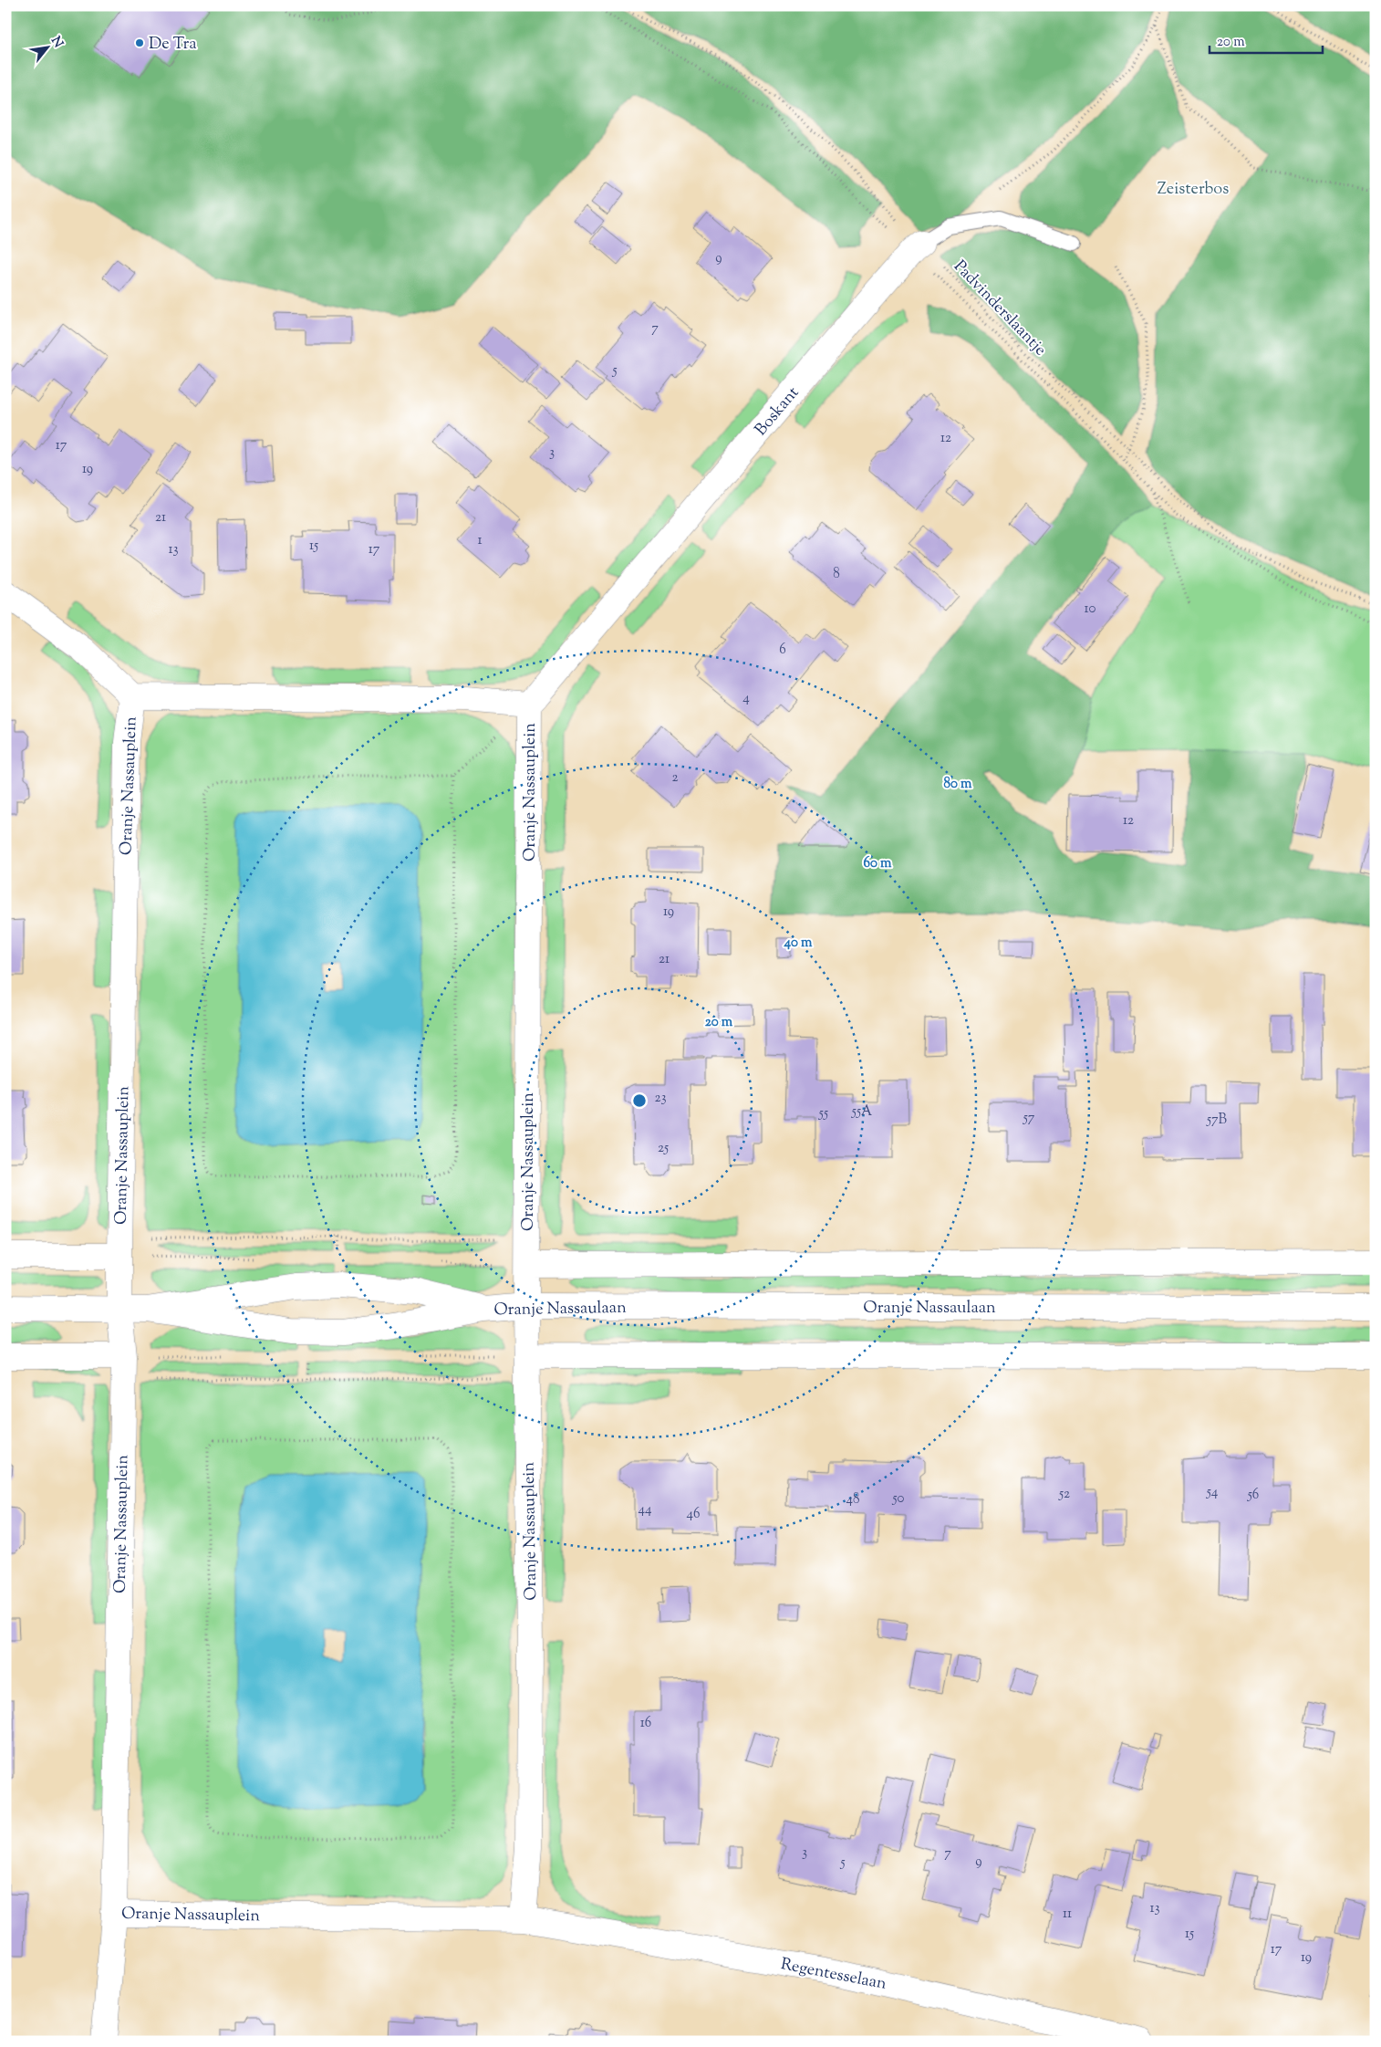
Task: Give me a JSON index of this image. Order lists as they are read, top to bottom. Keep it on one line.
{"streets":{"street":["Boskant","Oranje Nassauplein","Oranje Nassaulaan","Regentesselaan"],"path":["Padvinderslaantje"]},"crossings":[["Padvinderslaantje","Boskant"],["Boskant","Oranje Nassauplein"],["Oranje Nassauplein","Oranje Nassaulaan"],["Oranje Nassauplein","Regentesselaan"]],"parks":["Zeisterbos"],"places":["De Tra"],"house_numbers":["9","7","5","12","17","3","19","21","1","15","13","17","8","10","6","4","2","12","19","21","23","55A","55","57","57B","25","54","52","56","50","48","44","46","16","3","7","9","5","13","11","15","17","19"],"scale_bar":"20 m","north":"top right","rings":["80 m","60 m","40 m","20 m"]}
